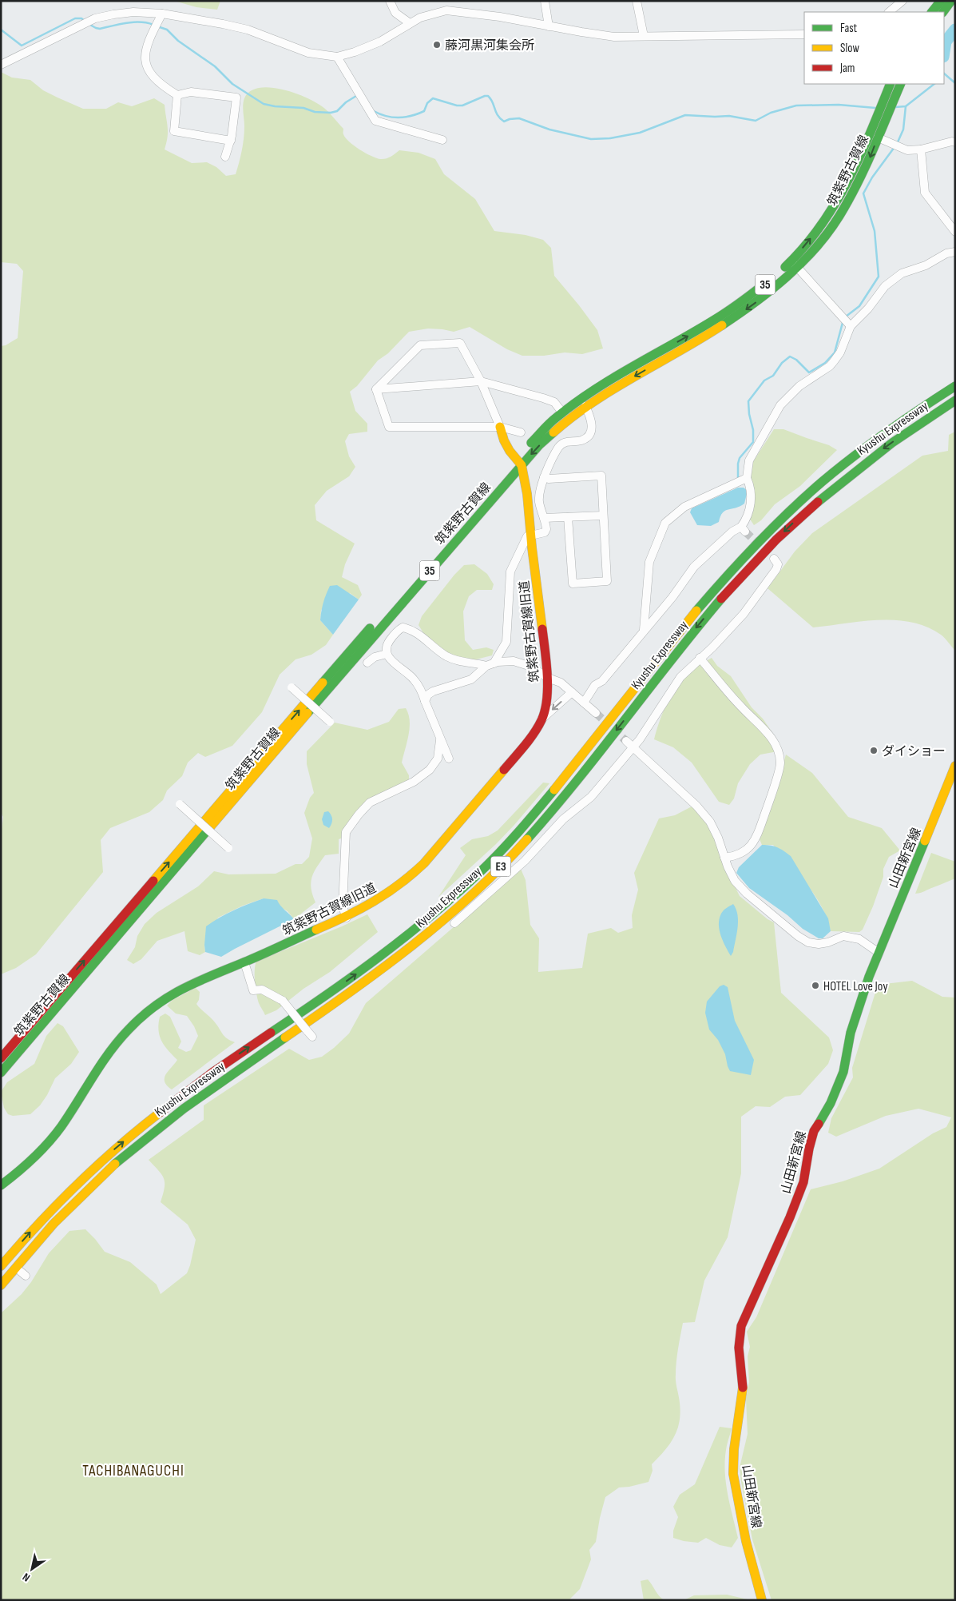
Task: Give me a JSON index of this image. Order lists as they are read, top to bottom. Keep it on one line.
{"streets":{"main road":["筑紫野古賀線","35","Kyushu Expressway","筑紫野古賀線旧道","山田新宮線","E3"]},"crossings":[["筑紫野古賀線","筑紫野古賀線旧道"]],"districts":["TACHIBANAGUCHI"],"places":["藤河黒河集会所","ダイショー","HOTEL Love Joy"],"legend":["Fast","Slow","Jam"],"north":"bottom left"}
